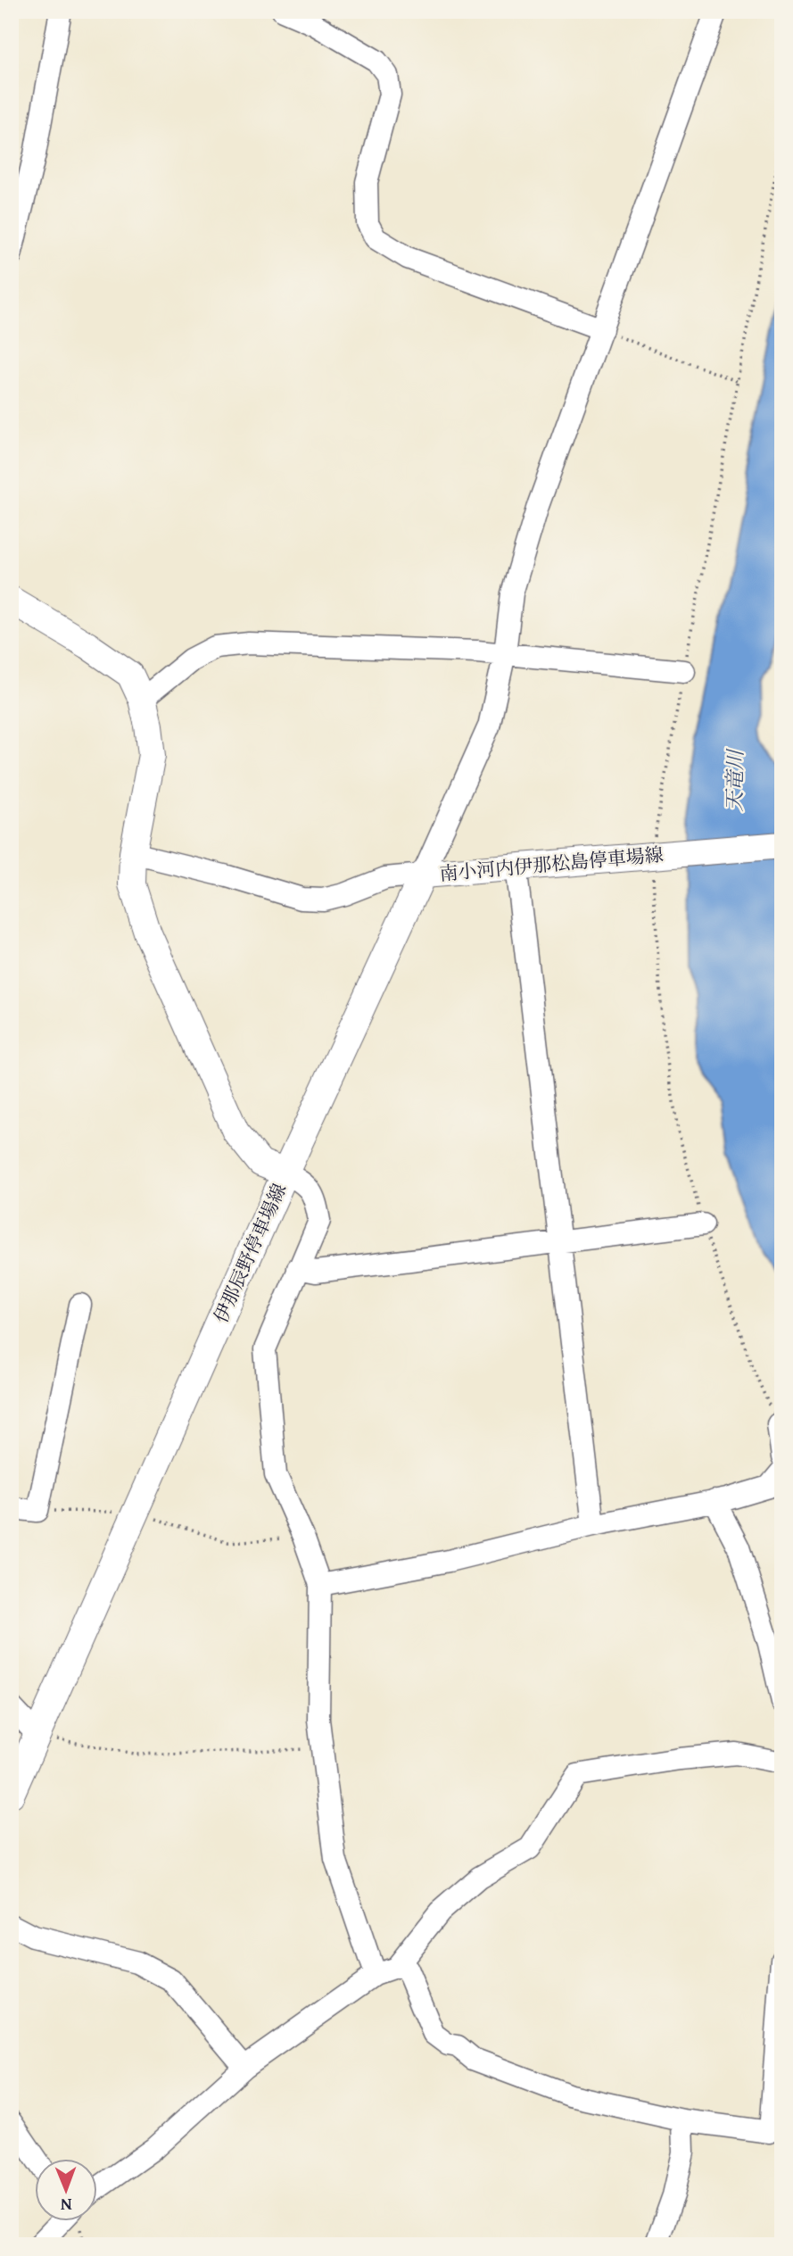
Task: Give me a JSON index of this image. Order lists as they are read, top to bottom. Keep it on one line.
{"streets":{"main road":["南小河内伊那松島停車場線","伊那辰野停車場線"]},"crossings":[["南小河内伊那松島停車場線","伊那辰野停車場線"]],"water":["天竜川"],"north":"bottom"}
